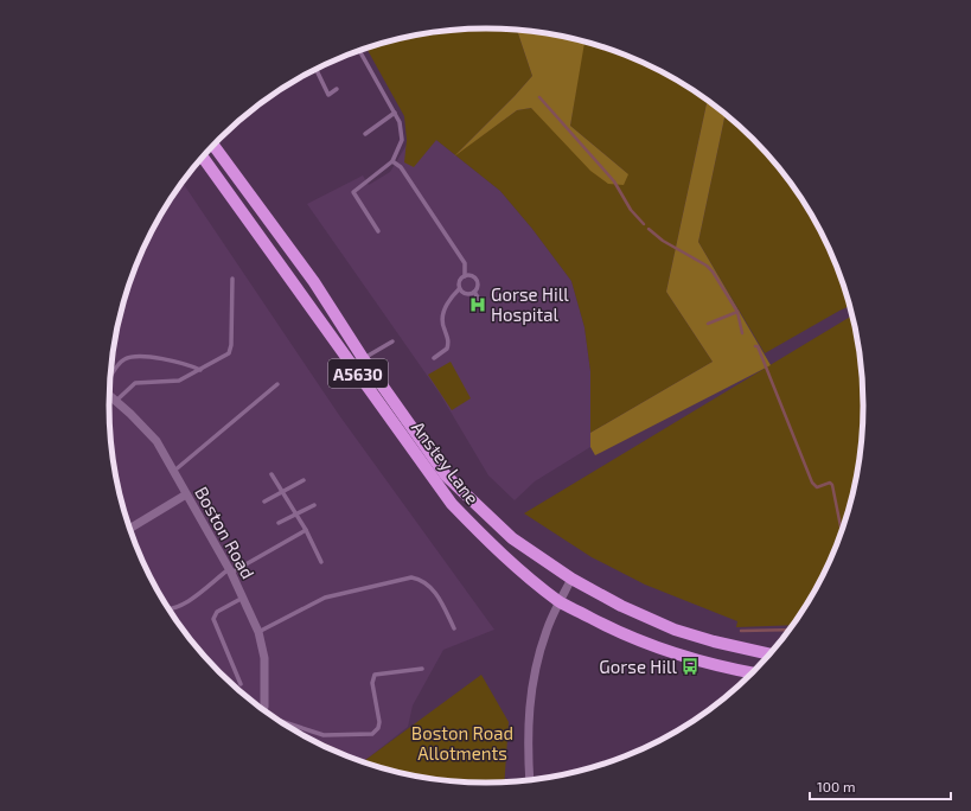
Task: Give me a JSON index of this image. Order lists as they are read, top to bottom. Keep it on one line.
{"streets":{"main road":["A5630","Anstey Lane"],"street":["Boston Road"]},"crossings":[["A5630","Anstey Lane"]],"parks":["Boston Road Allotments"],"places":{"hospital":["Gorse Hill Hospital"],"bus stop":["Gorse Hill"]},"scale_bar":"100 m"}
